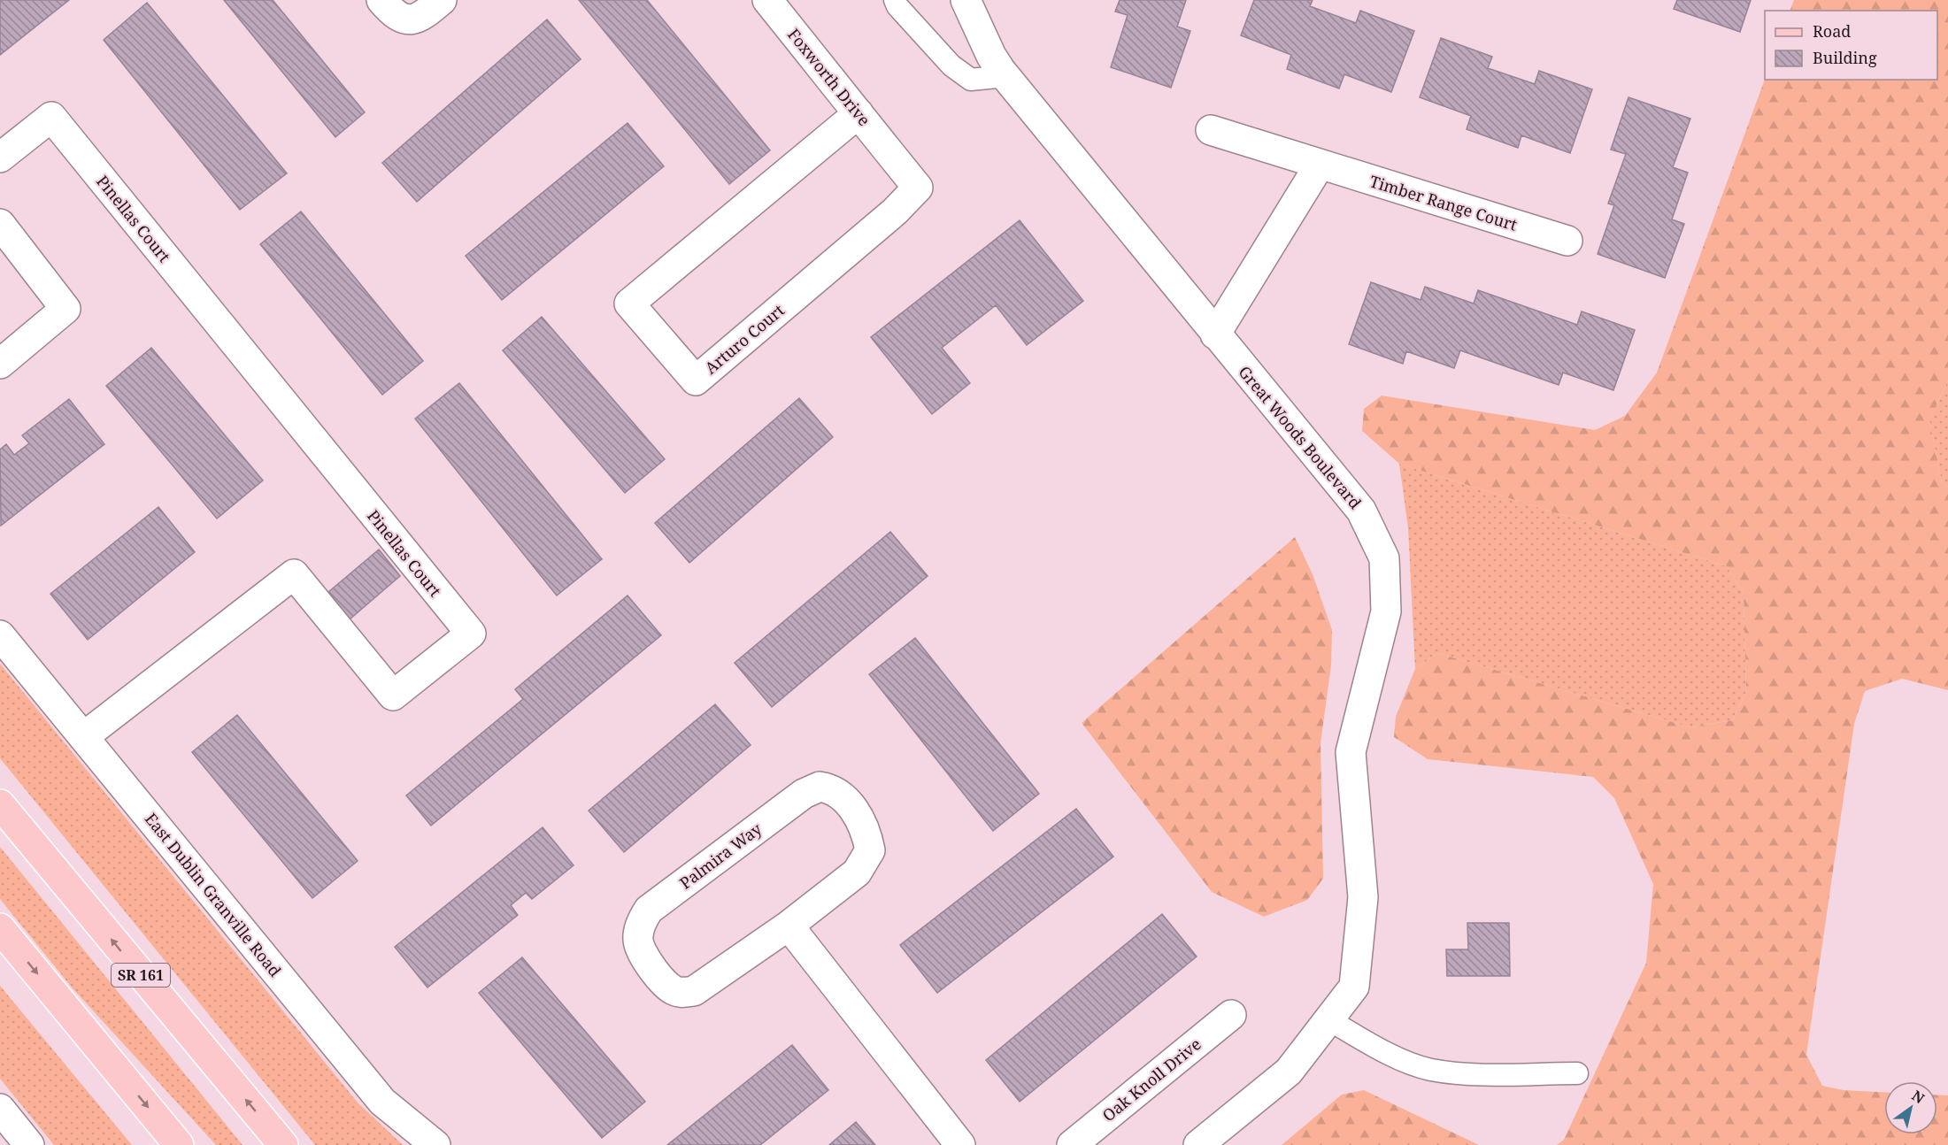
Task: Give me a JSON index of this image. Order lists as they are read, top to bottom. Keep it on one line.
{"streets":{"main road":["SR 161"],"street":["Foxworth Drive","Timber Range Court","Pinellas Court","Arturo Court","Great Woods Boulevard","Palmira Way","East Dublin Granville Road","Oak Knoll Drive"]},"crossings":[["Foxworth Drive","Arturo Court"],["Pinellas Court","East Dublin Granville Road"]],"legend":["Road","Building"],"north":"top right"}
